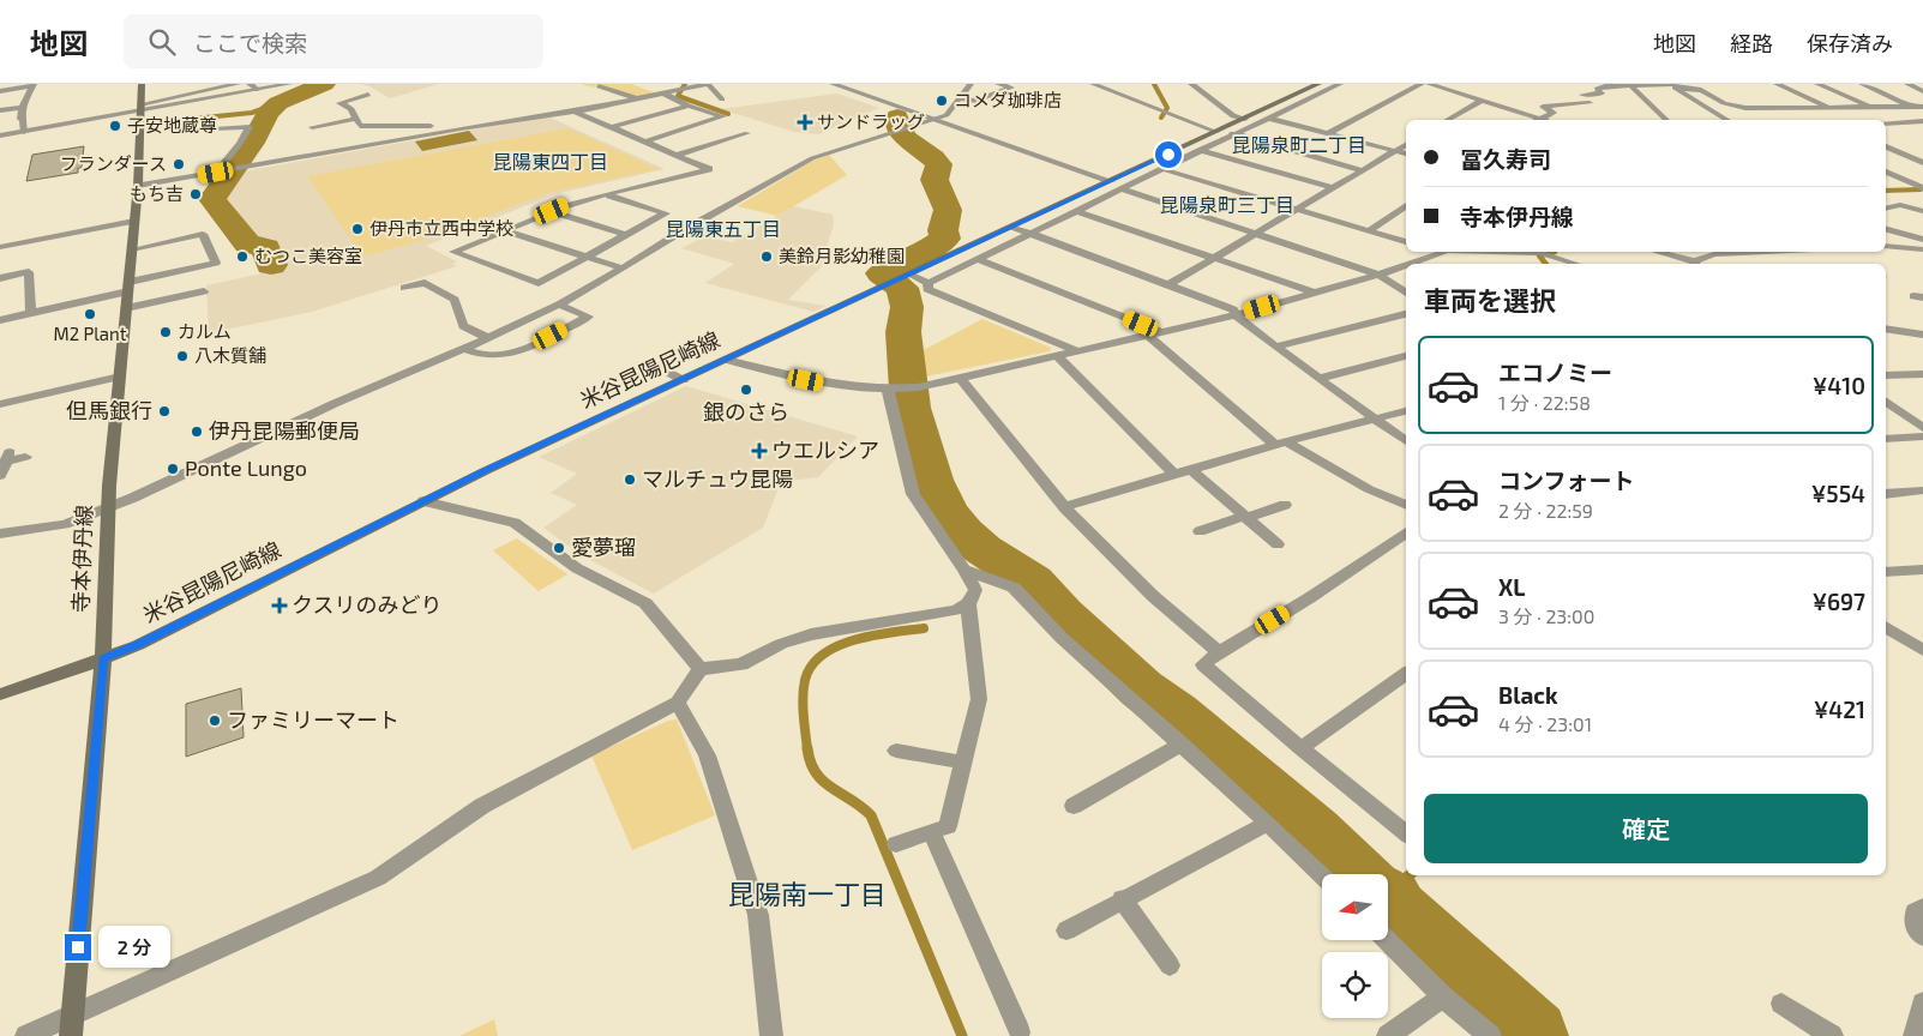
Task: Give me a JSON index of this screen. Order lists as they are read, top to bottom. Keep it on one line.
{"streets":{"main road":["米谷昆陽尼崎線","寺本伊丹線"]},"crossings":[["米谷昆陽尼崎線","寺本伊丹線"]],"districts":["昆陽泉町二丁目","昆陽東四丁目","昆陽泉町三丁目","昆陽東五丁目","昆陽南一丁目"],"places":{"other":["コメダ珈琲店","子安地蔵尊","フランダース","もち吉","伊丹市立西中学校","むつこ美容室","美鈴月影幼稚園","M2 Plant","カルム","八木質舗","銀のさら","但馬銀行","伊丹昆陽郵便局","Ponte Lungo","マルチュウ昆陽","愛夢瑠","ファミリーマート"],"health":["サンドラッグ","ウエルシア","クスリのみどり"]},"north":"left","page":{"header":"地図","search":"ここで検索","nav":["地図","経路","保存済み"],"banner":["冨久寿司","寺本伊丹線"],"heading":"車両を選択","list":[{"name":"エコノミー","note":"1 分 · 22:58","value":"¥410"},{"name":"コンフォート","note":"2 分 · 22:59","value":"¥554"},{"name":"XL","note":"3 分 · 23:00","value":"¥697"},{"name":"Black","note":"4 分 · 23:01","value":"¥421"}],"buttons":"確定","bubble":"2 分"}}
